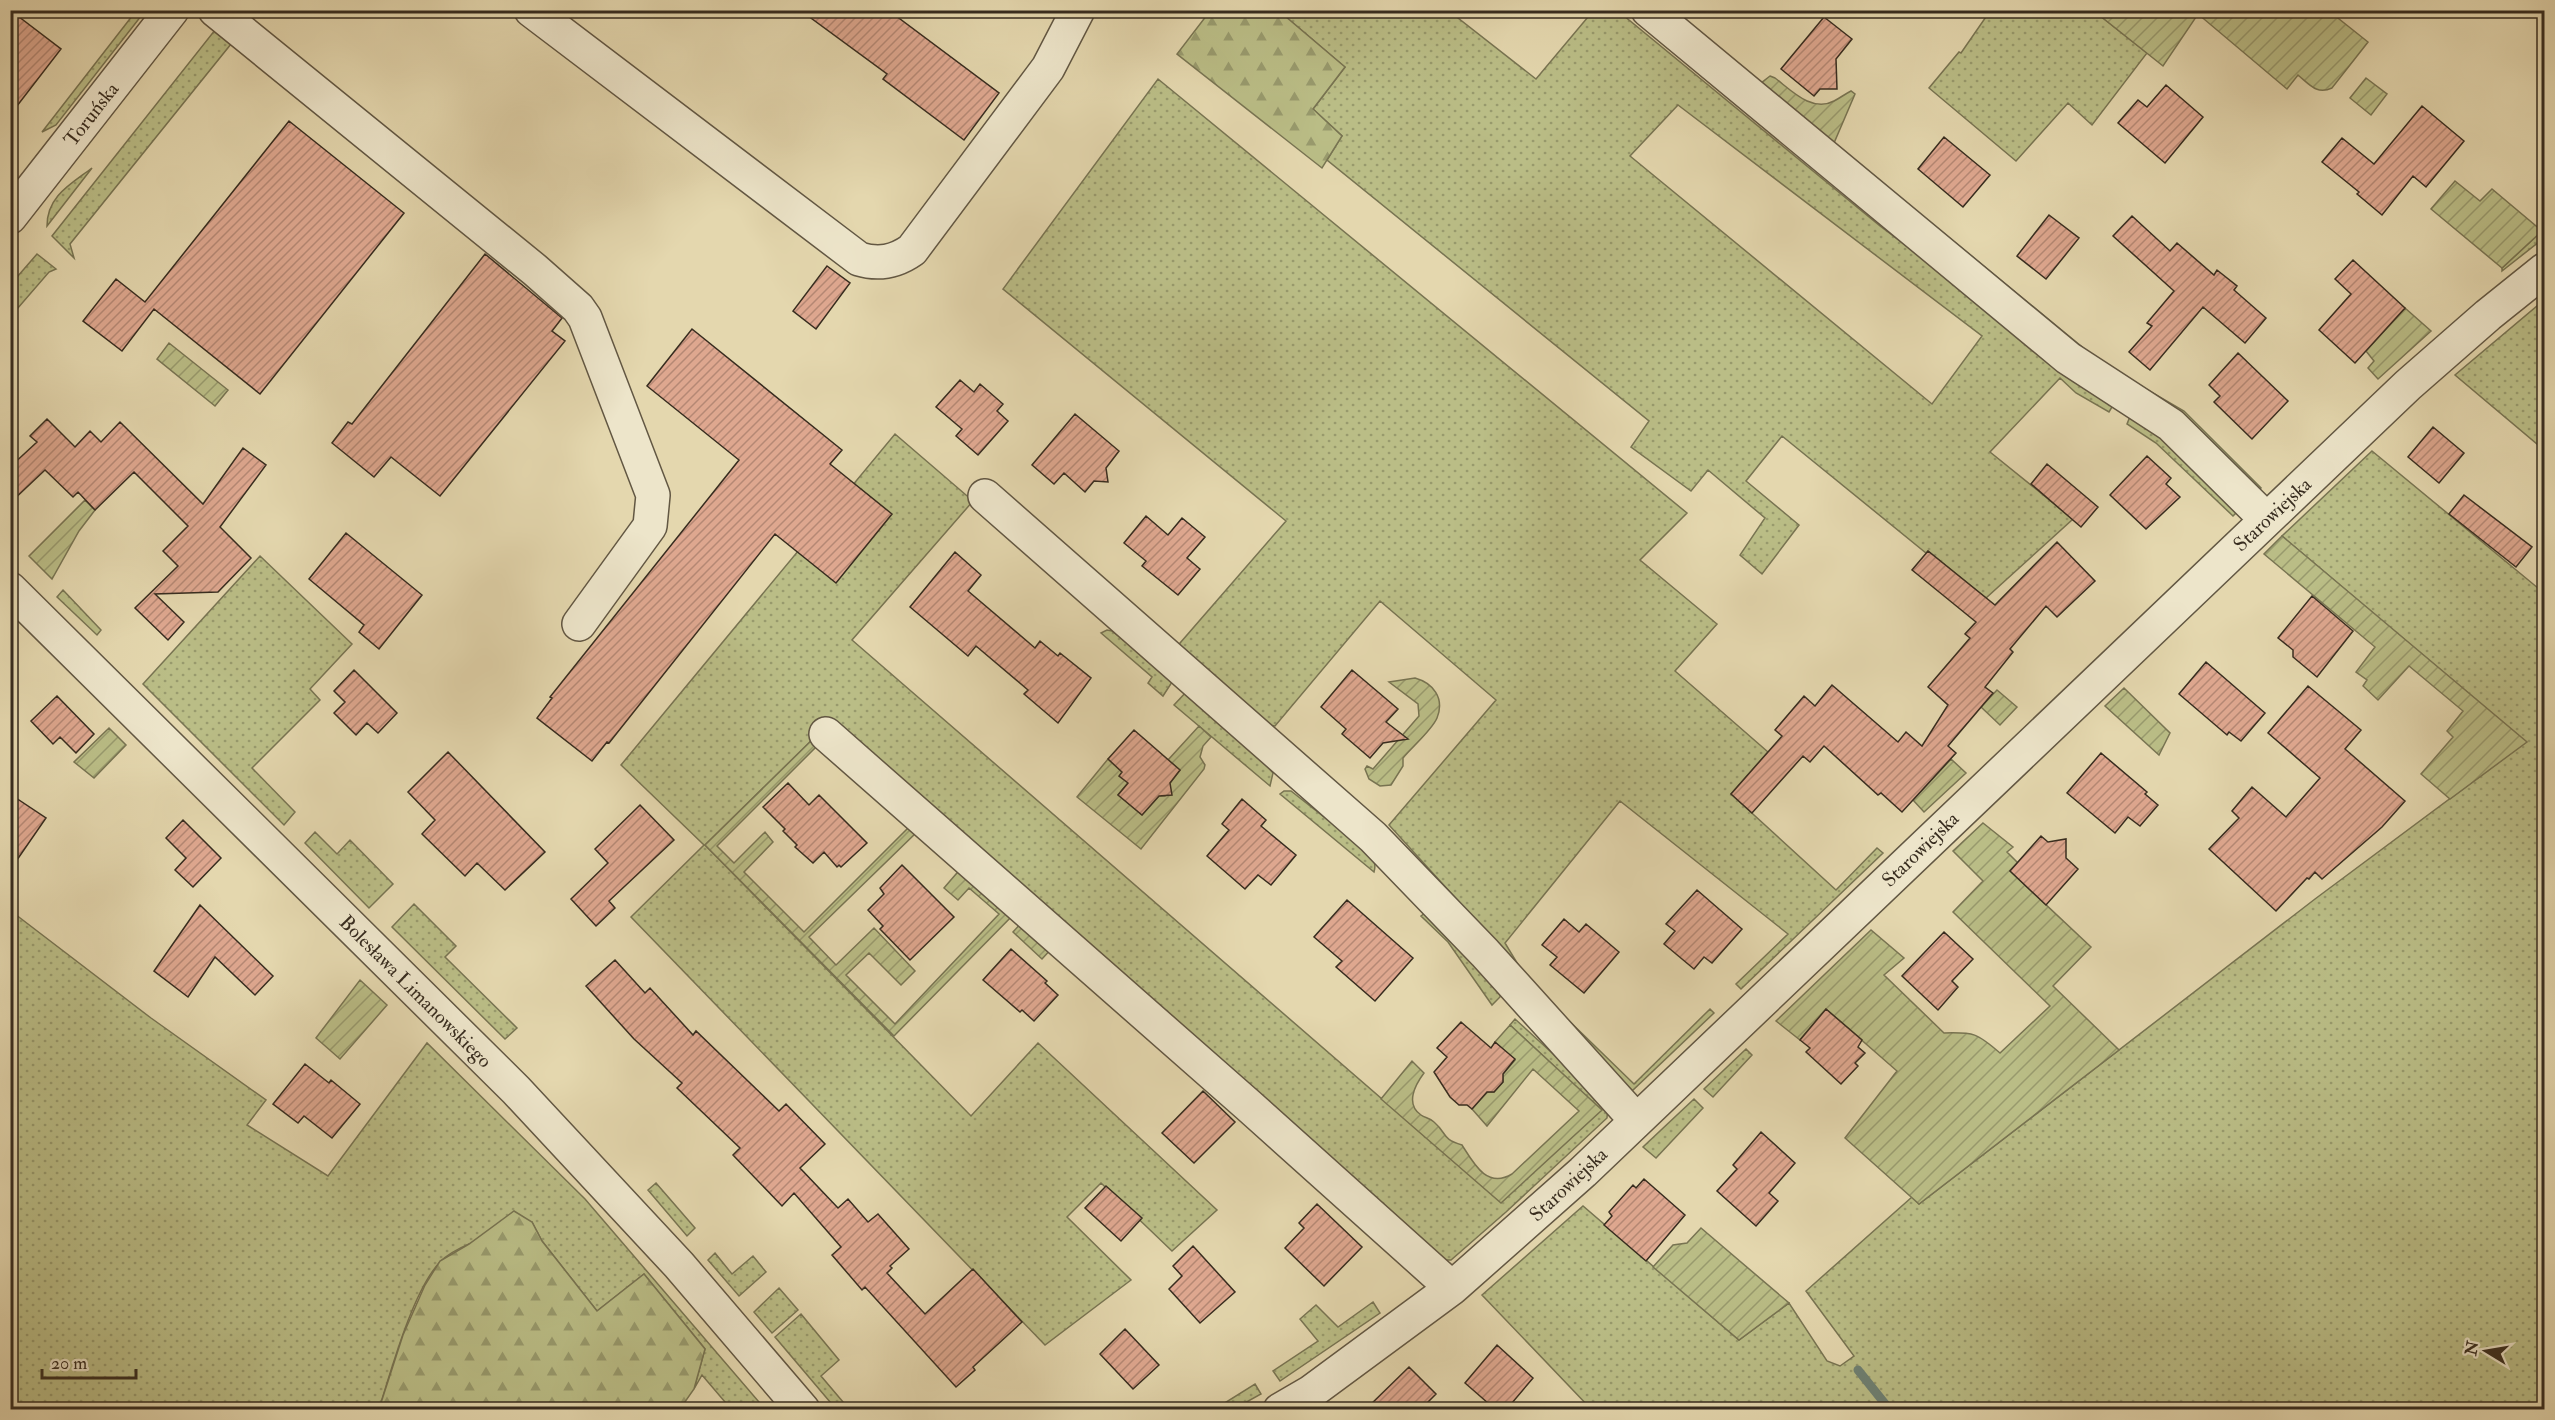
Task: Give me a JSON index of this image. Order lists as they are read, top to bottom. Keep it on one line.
{"streets":{"street":["Toruńska","Starowiejska","Bolesława Limanowskiego"]},"scale_bar":"20 m","north":"left"}
